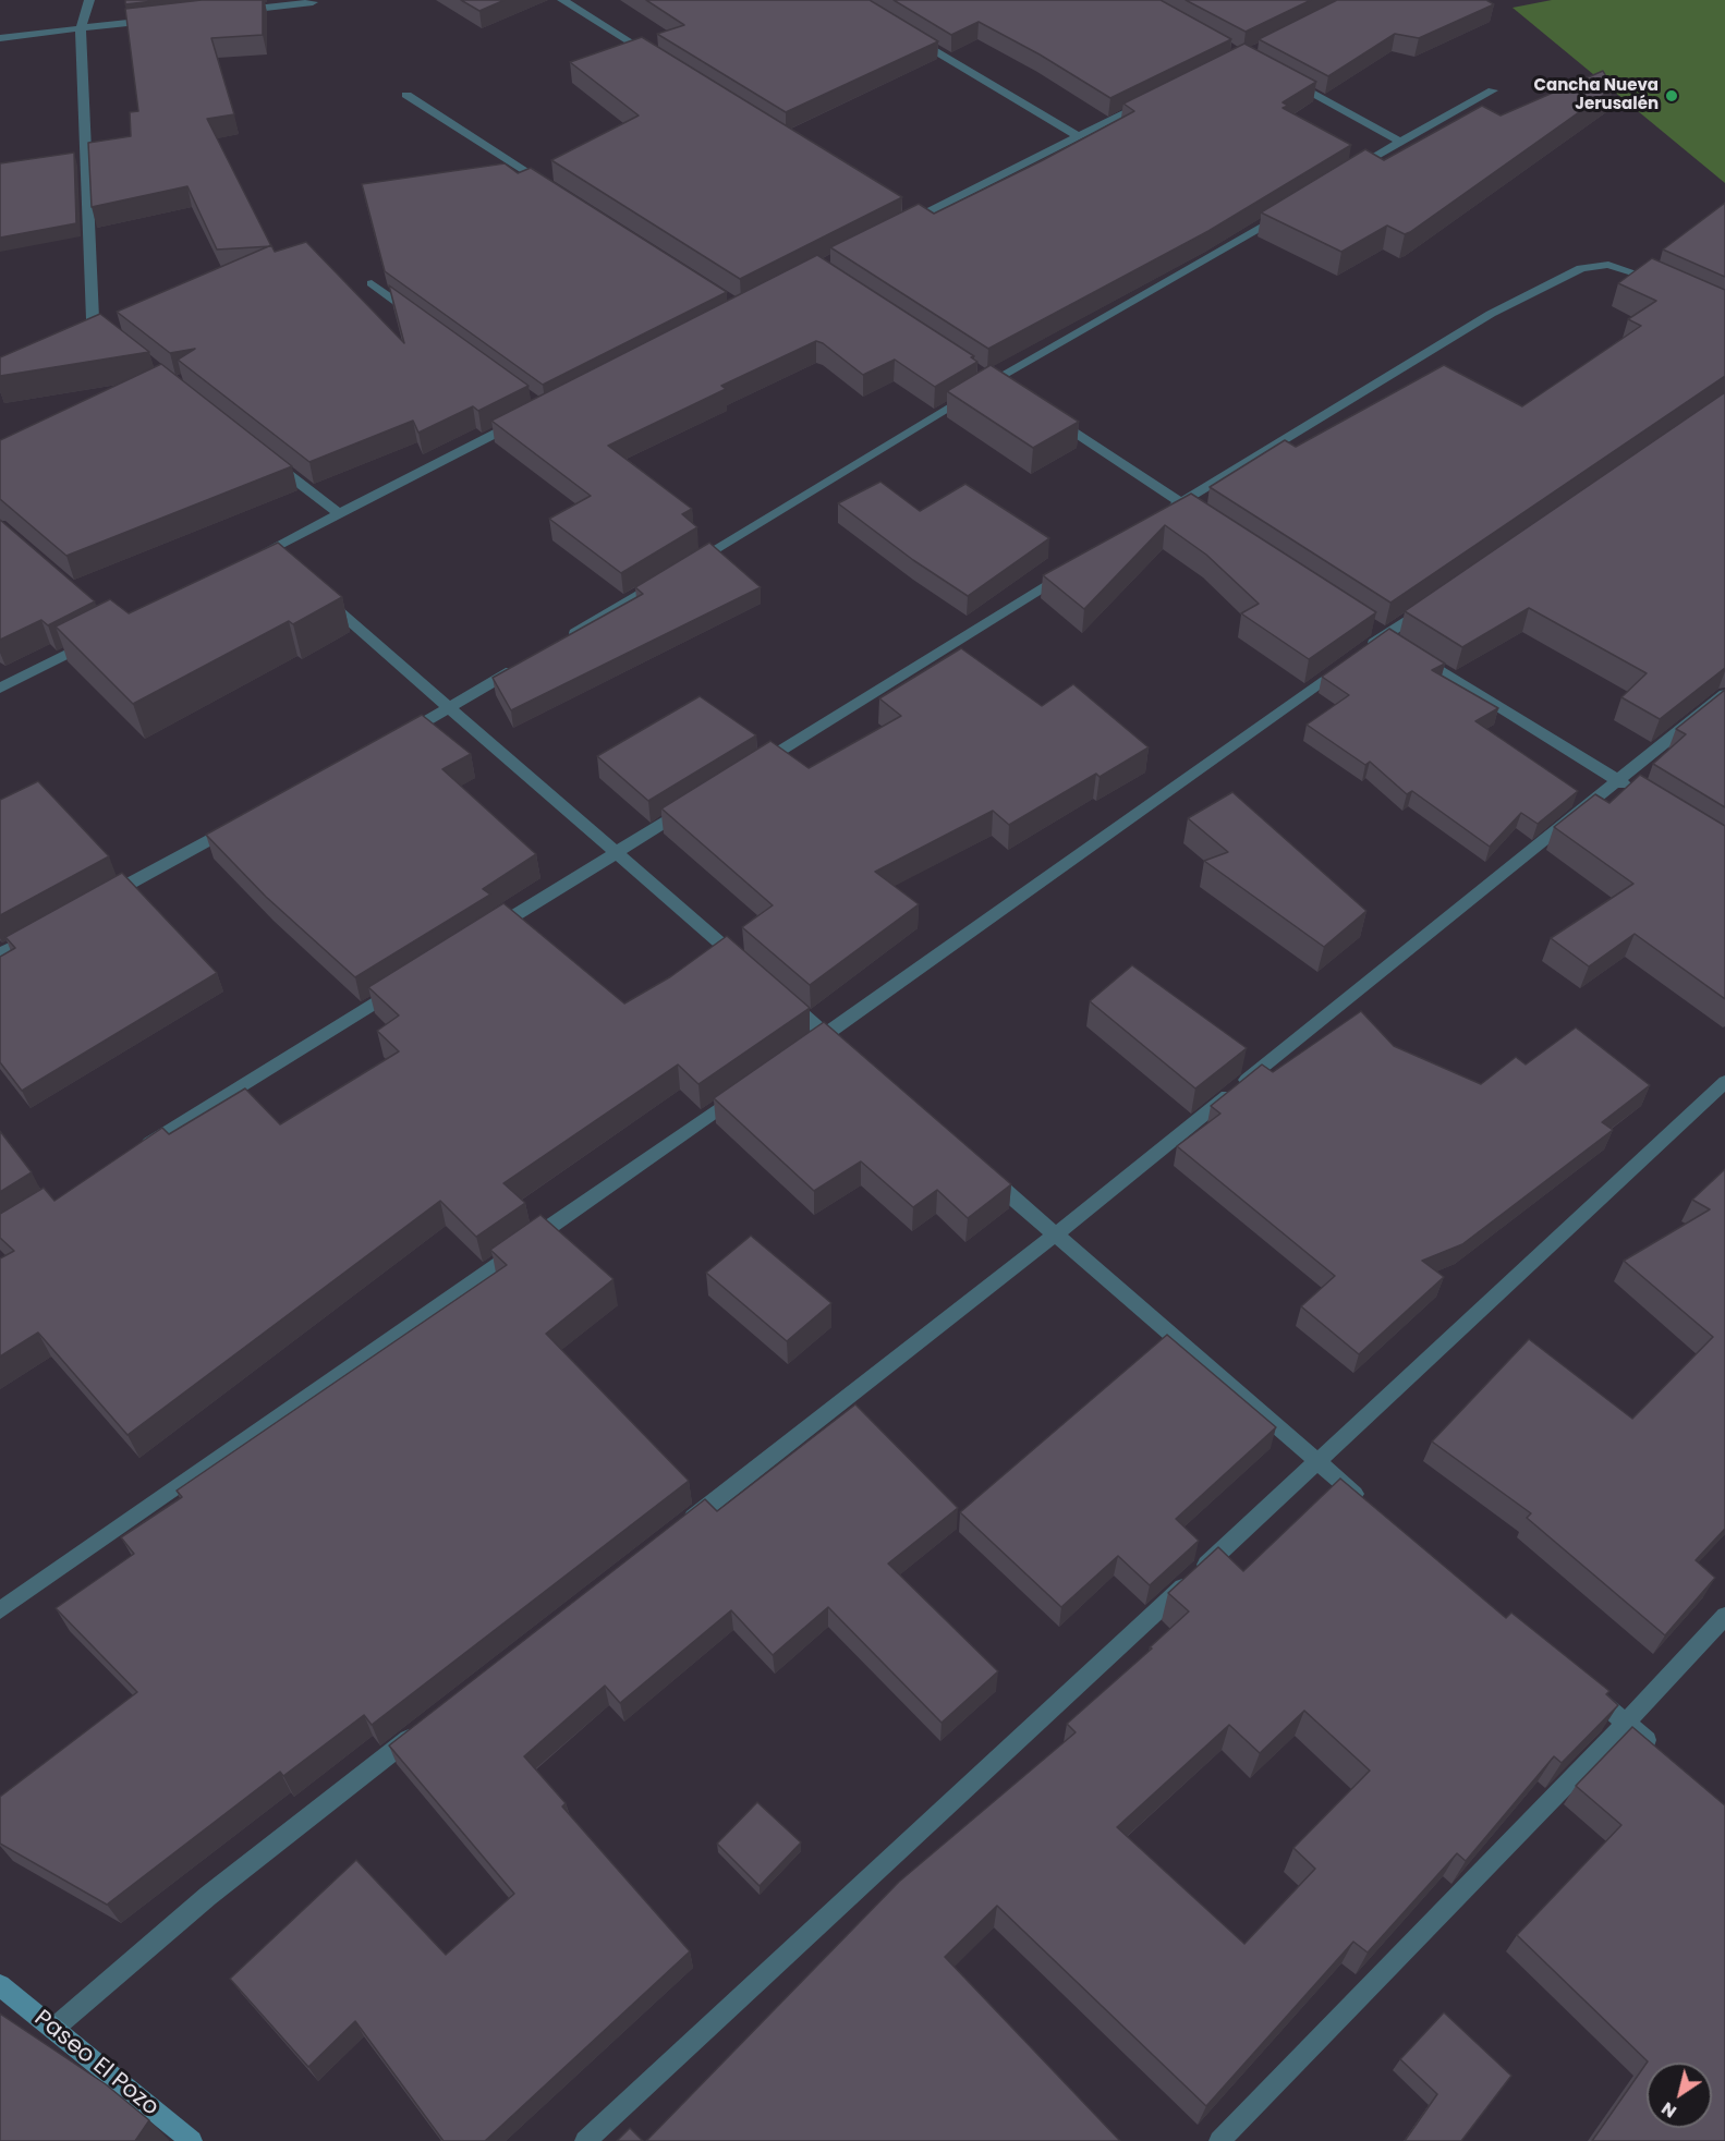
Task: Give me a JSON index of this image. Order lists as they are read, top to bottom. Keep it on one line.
{"streets":{"street":["Paseo El Pozo"]},"places":["Cancha Nueva Jerusalén"],"north":"bottom left"}
